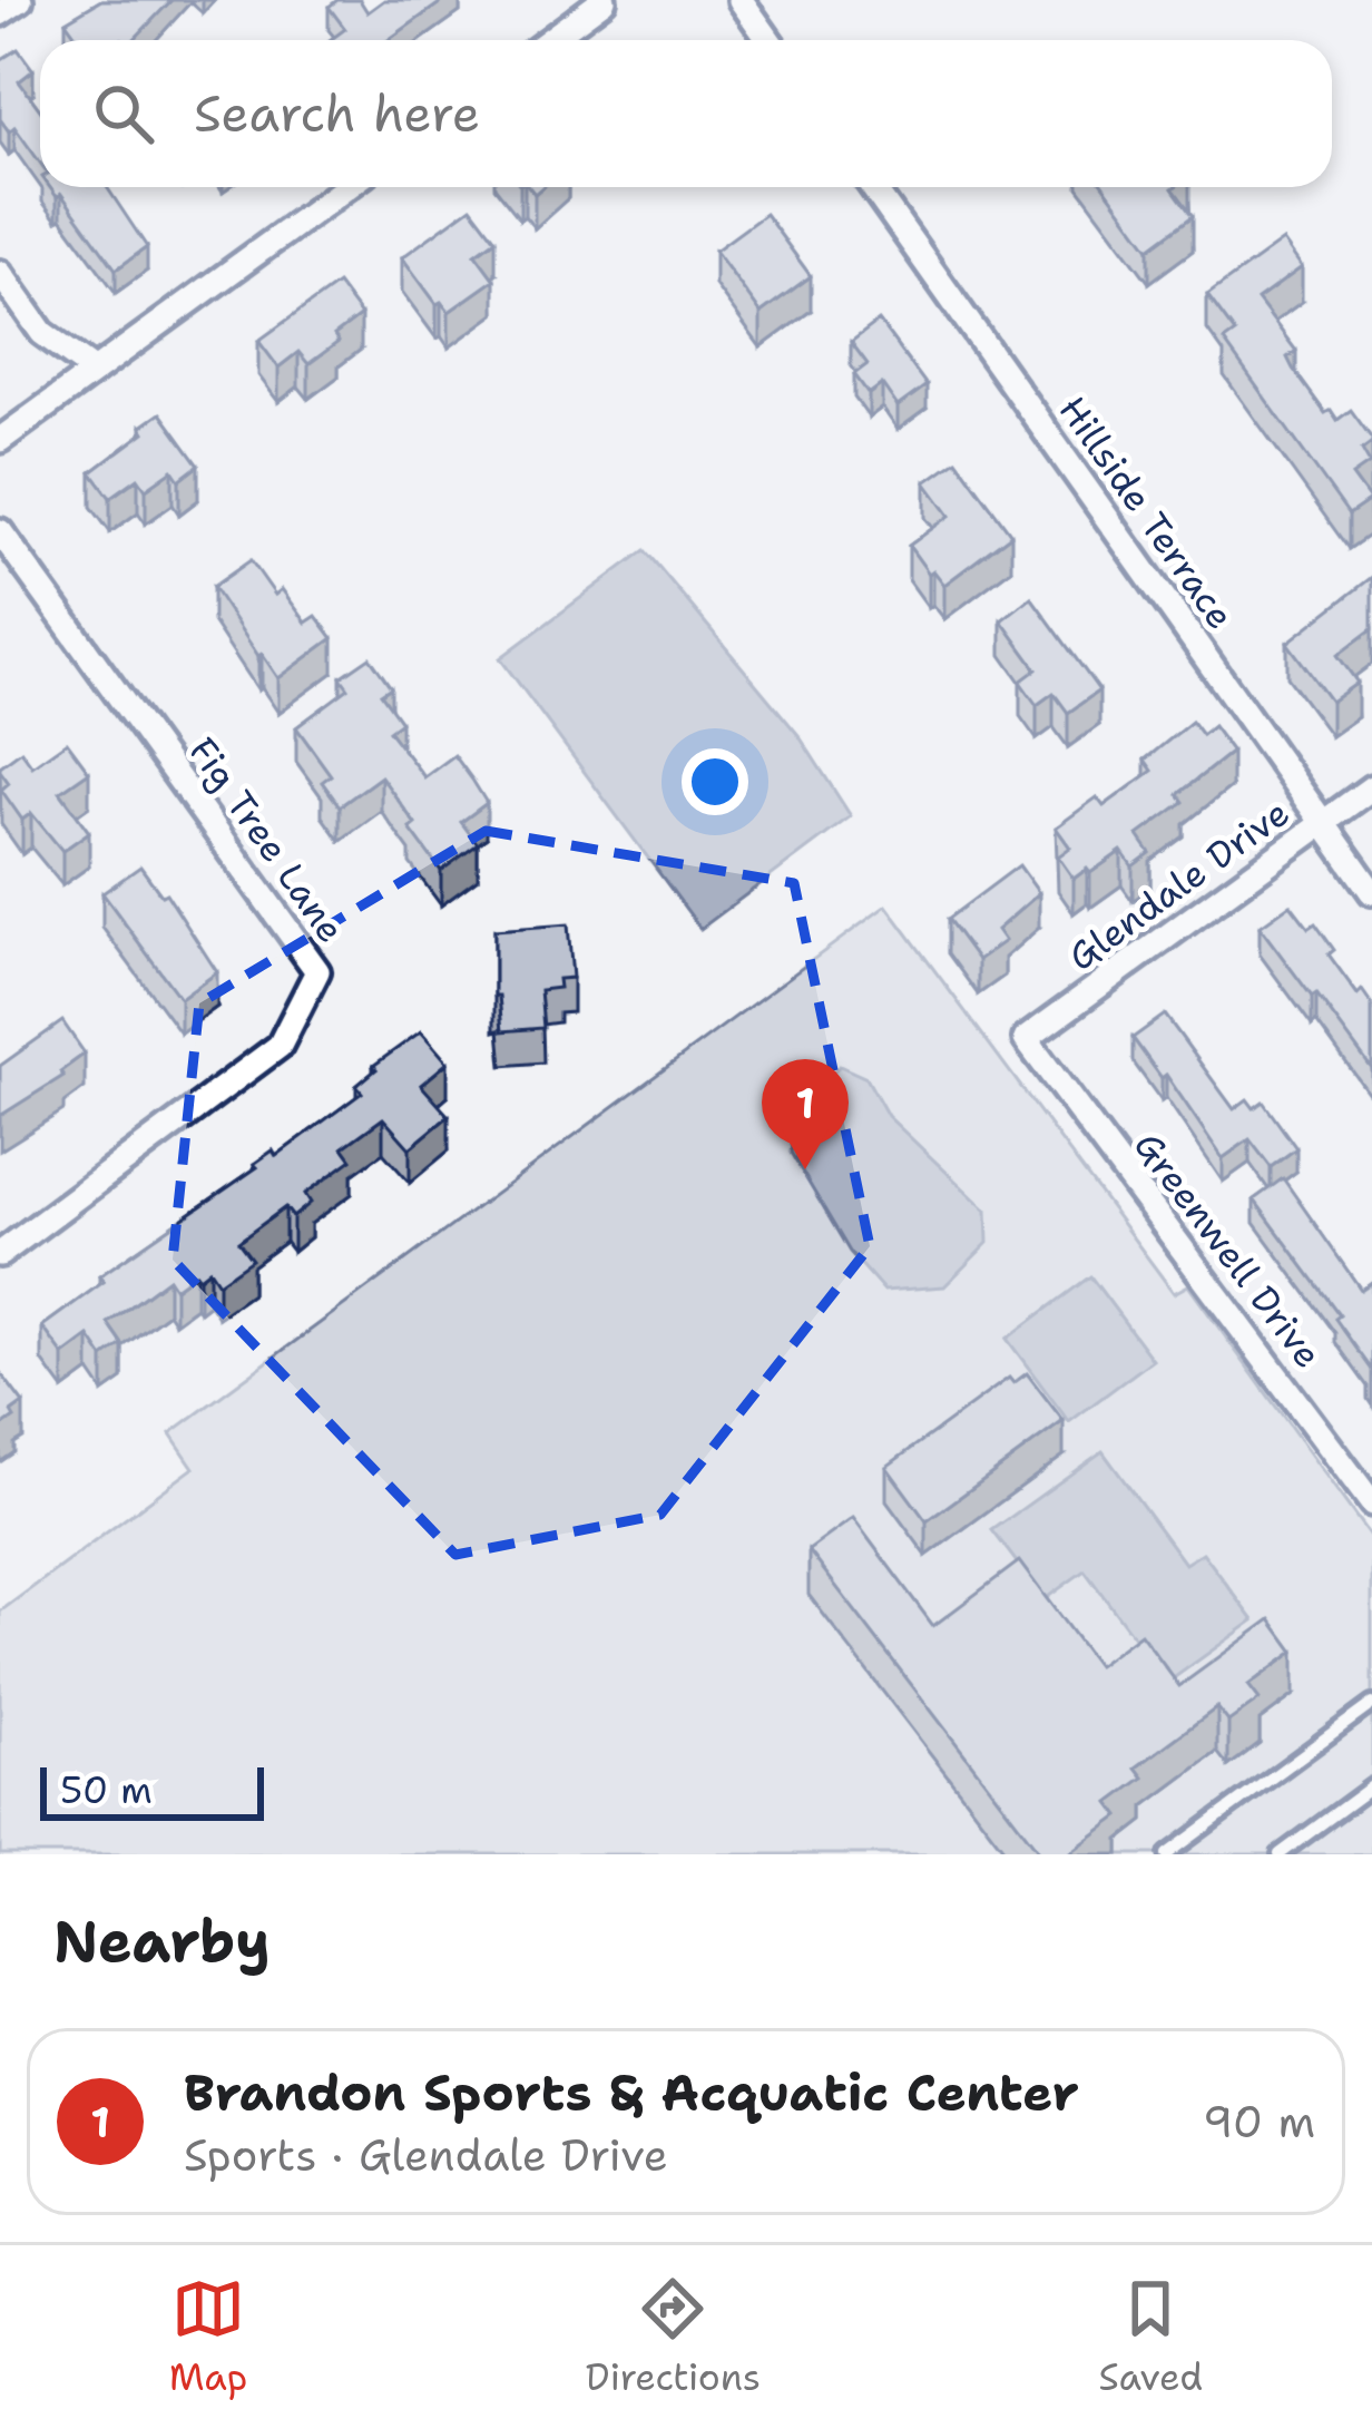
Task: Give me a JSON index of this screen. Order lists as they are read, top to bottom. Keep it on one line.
{"streets":{"street":["Hillside Terrace","Fig Tree Lane","Glendale Drive","Greenwell Drive"]},"crossings":[["Hillside Terrace","Glendale Drive"],["Glendale Drive","Greenwell Drive"]],"scale_bar":"50 m","page":{"search":"Search here","pins":"1","scale":"50 m","heading":"Nearby","list":[{"mark":"1","name":"Brandon Sports & Acquatic Center","note":"Sports · Glendale Drive","value":"90 m"}],"nav":["Map","Directions","Saved"]}}
